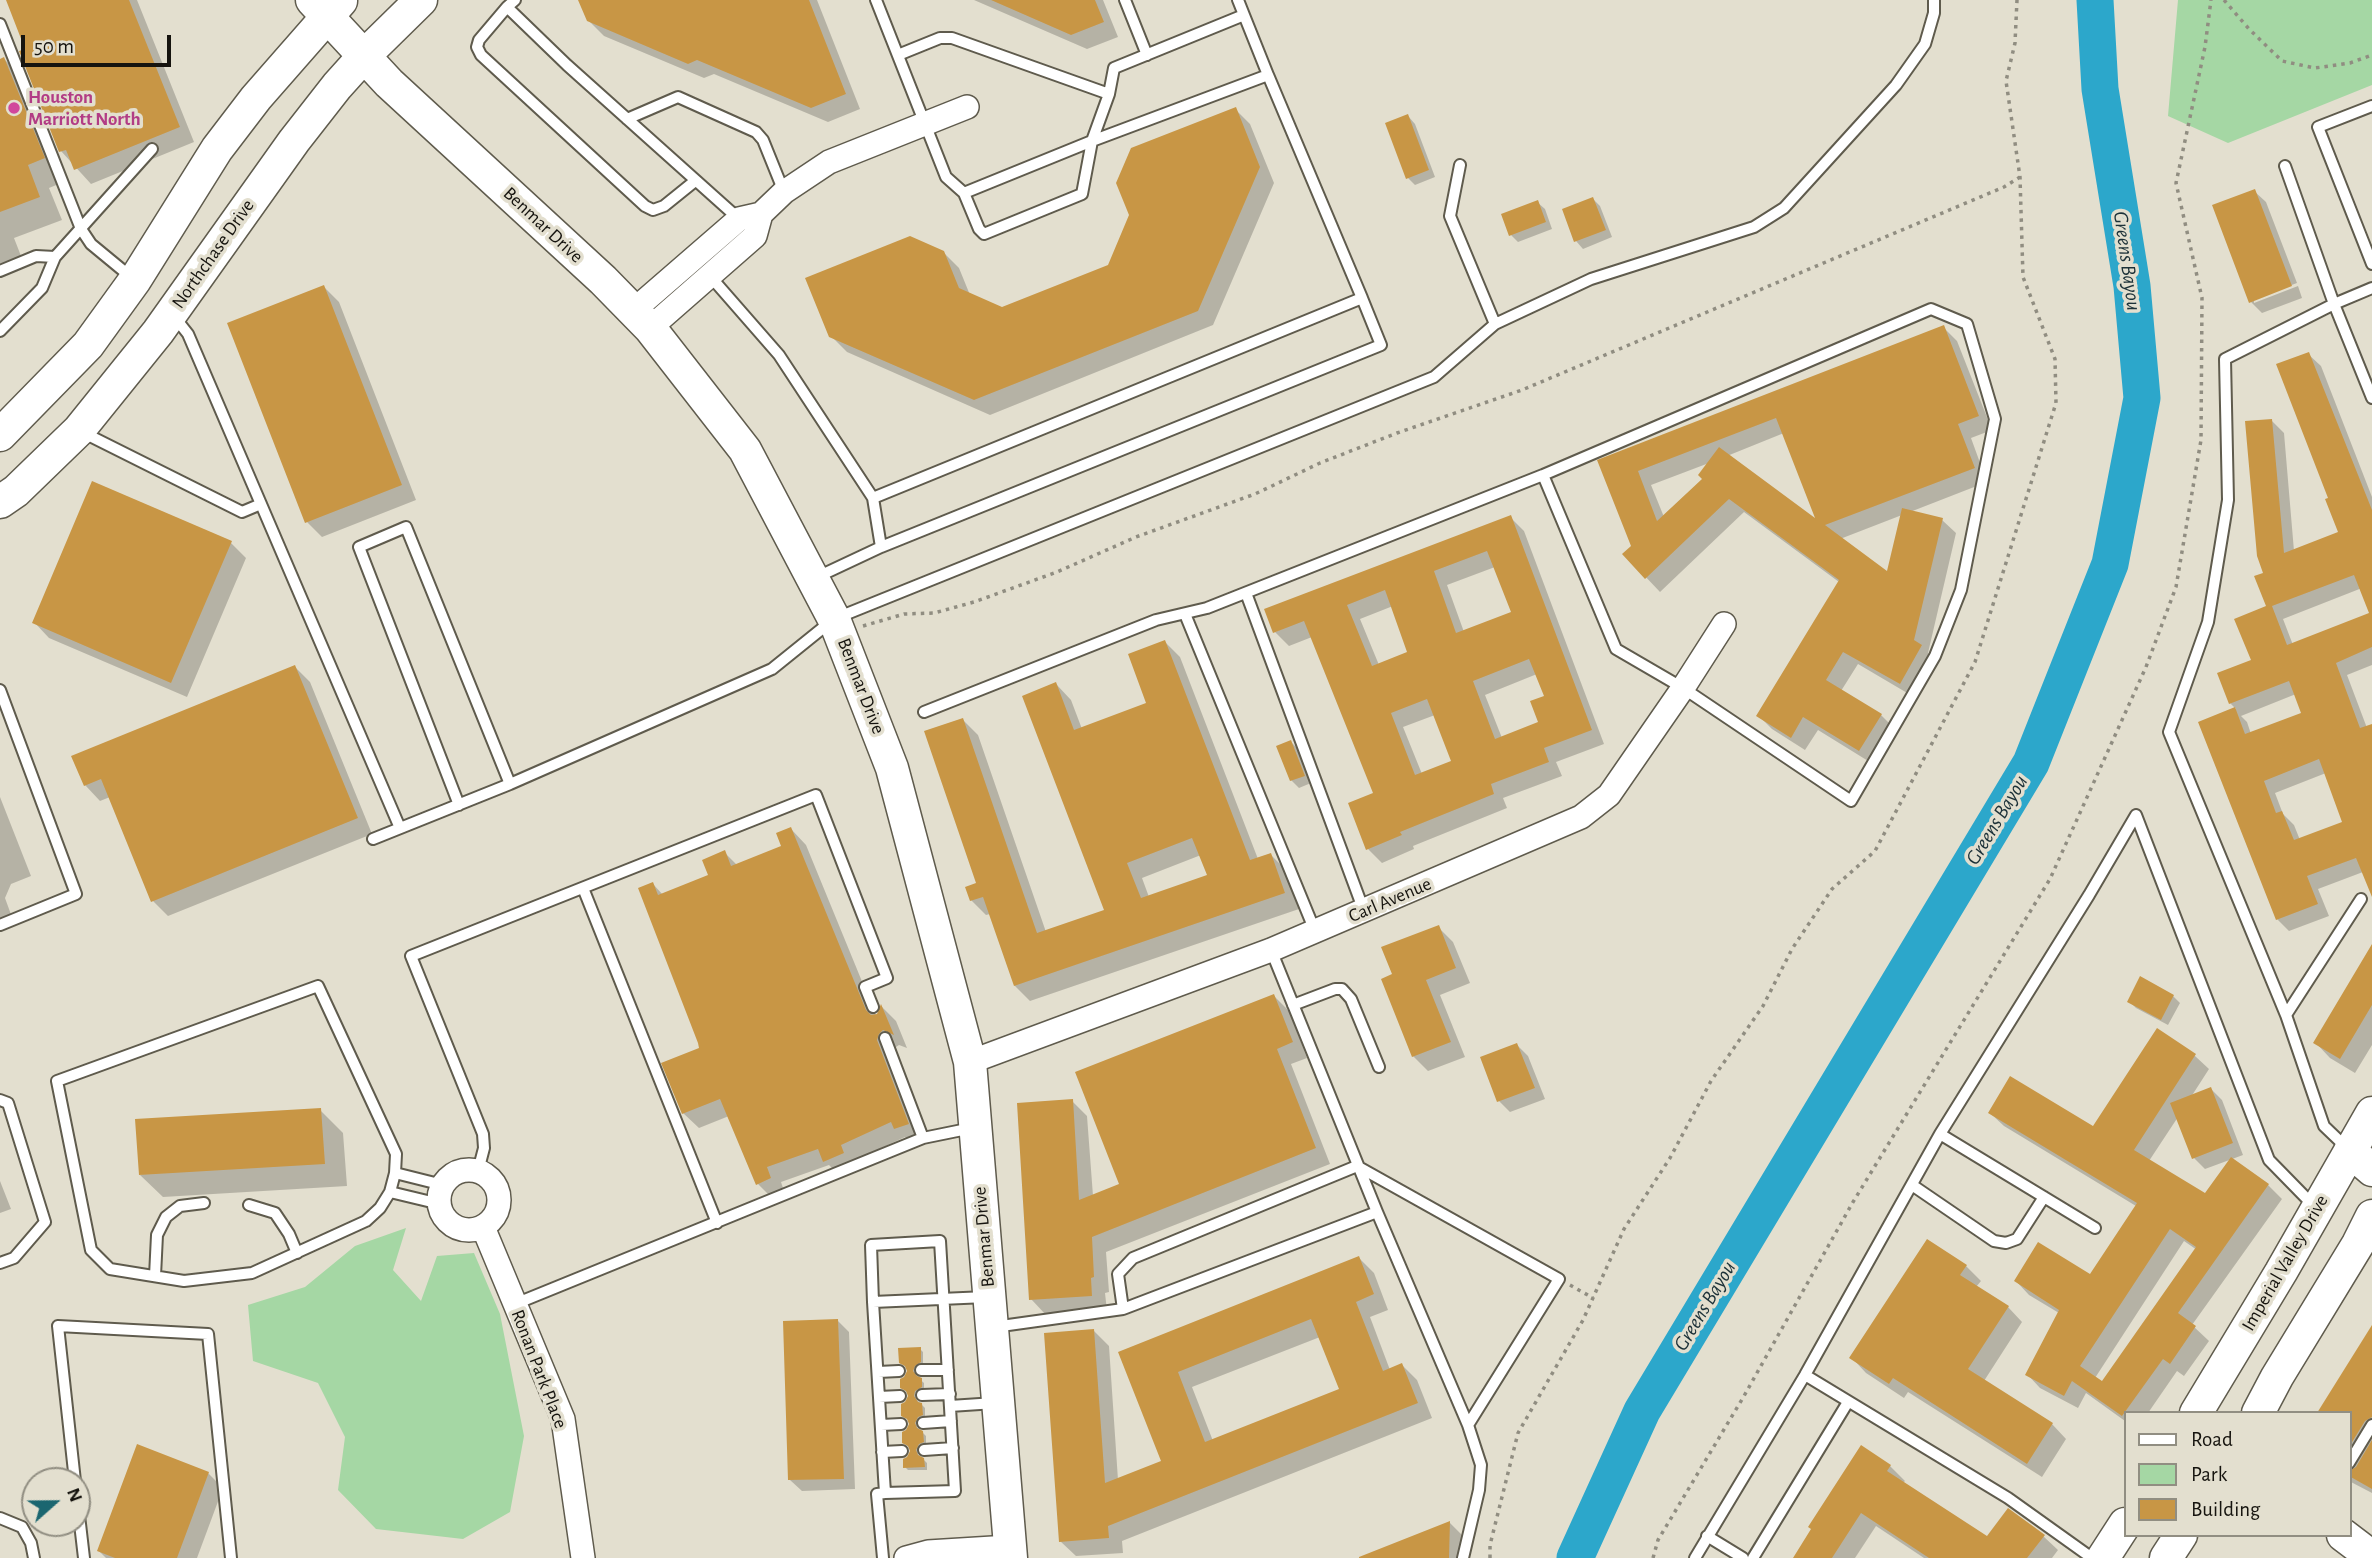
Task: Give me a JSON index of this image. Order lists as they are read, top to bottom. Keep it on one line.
{"streets":{"street":["Benmar Drive","Northchase Drive","Carl Avenue","Imperial Valley Drive","Ronan Park Place"]},"crossings":[["Benmar Drive","Northchase Drive"],["Benmar Drive","Carl Avenue"]],"water":["Greens Bayou"],"places":["Houston Marriott North"],"legend":["Road","Park","Building"],"scale_bar":"50 m","north":"right"}
